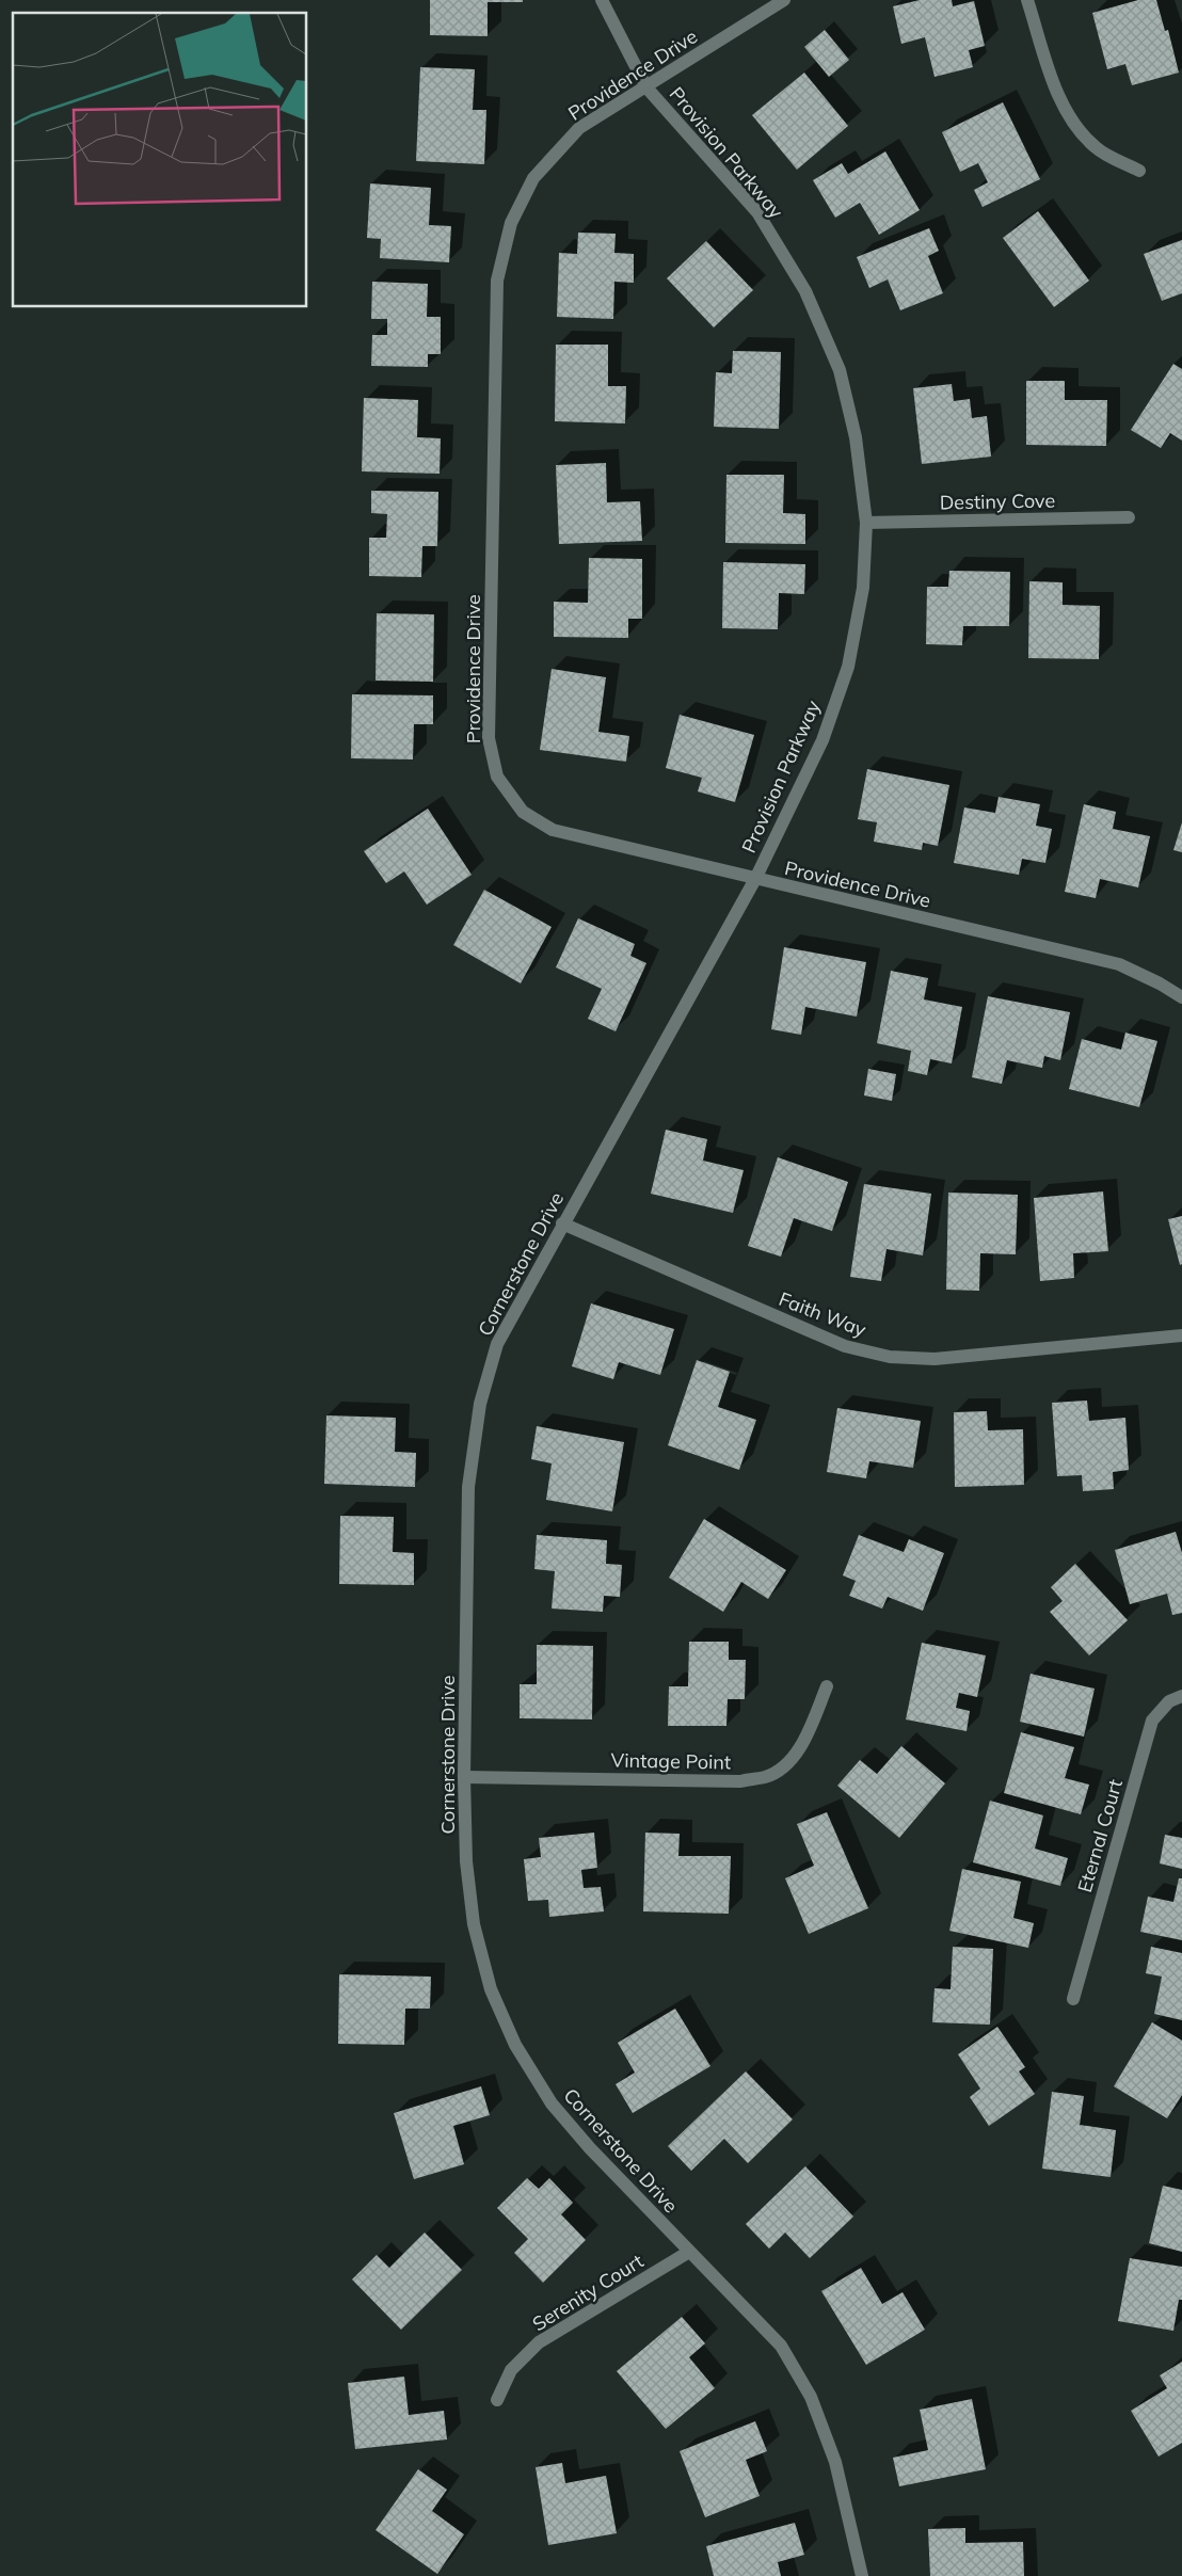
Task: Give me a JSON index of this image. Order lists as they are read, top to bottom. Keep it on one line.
{"streets":{"street":["Providence Drive","Provision Parkway","Destiny Cove","Cornerstone Drive","Faith Way","Vintage Point","Eternal Court","Serenity Court"]},"crossings":[["Providence Drive","Provision Parkway"],["Providence Drive","Cornerstone Drive"],["Provision Parkway","Destiny Cove"],["Provision Parkway","Cornerstone Drive"],["Cornerstone Drive","Faith Way"],["Cornerstone Drive","Vintage Point"],["Cornerstone Drive","Serenity Court"]]}
